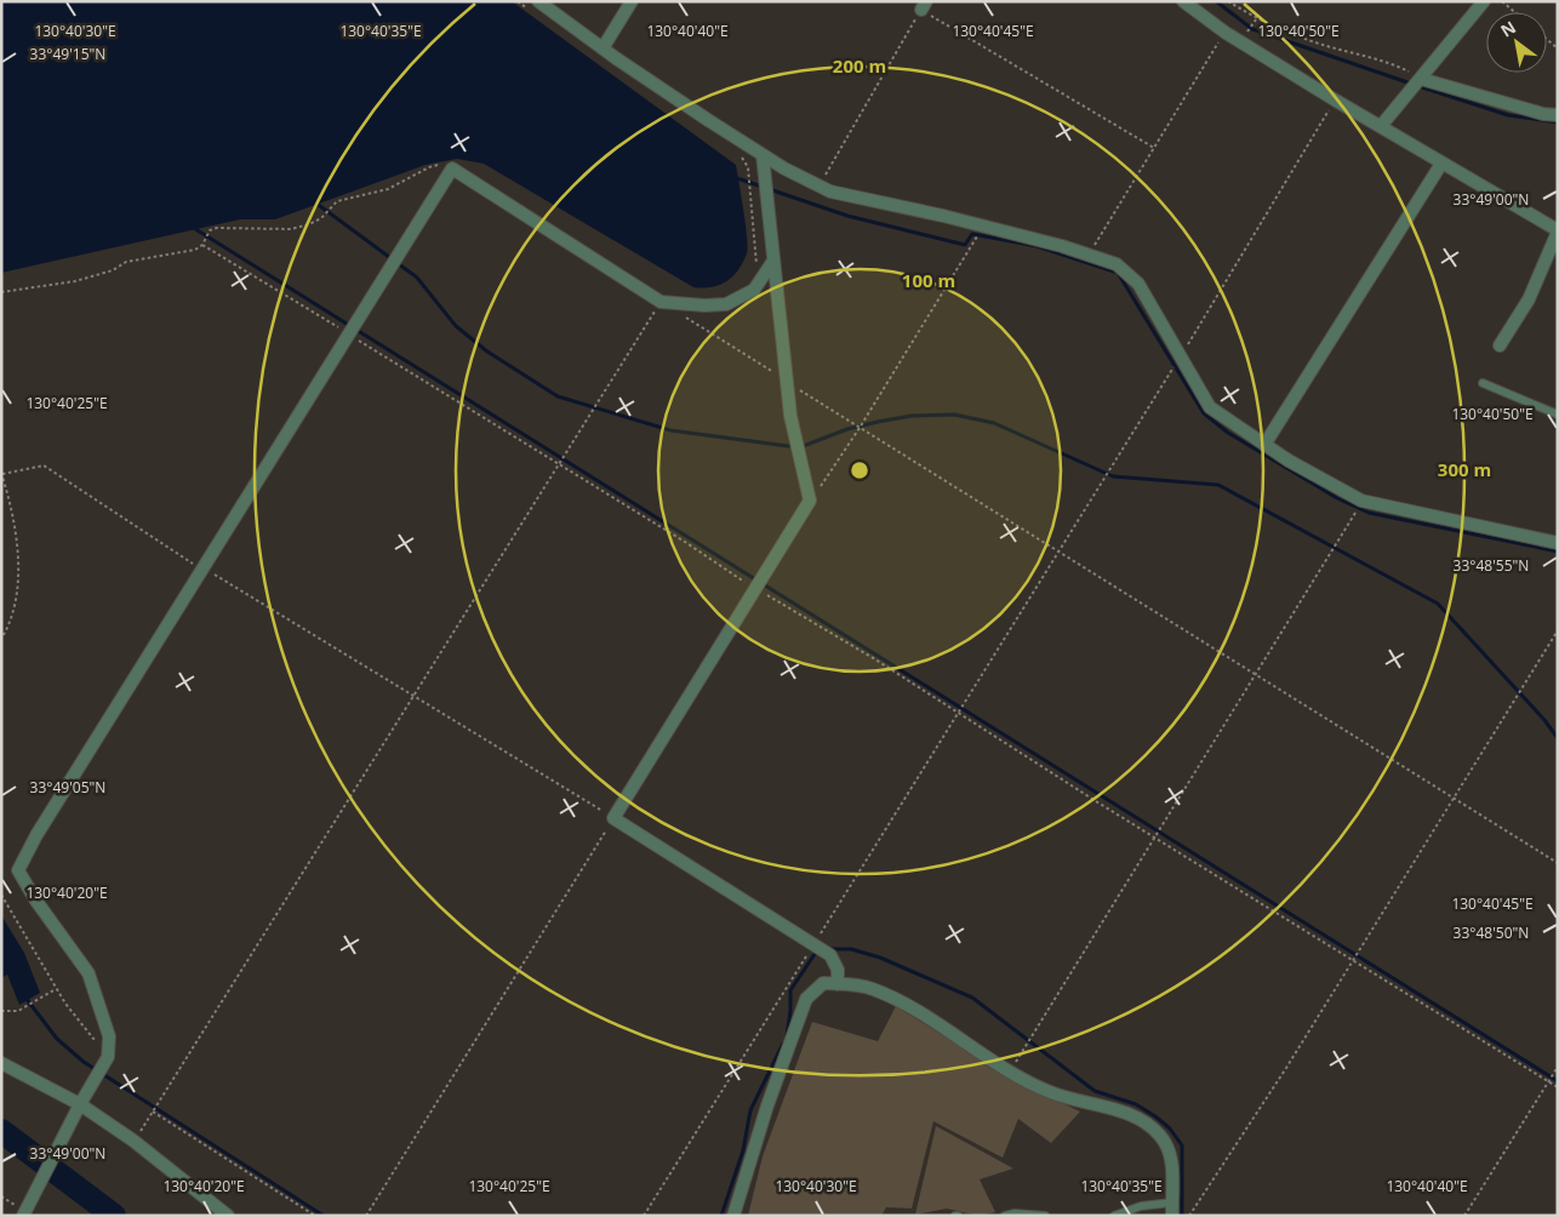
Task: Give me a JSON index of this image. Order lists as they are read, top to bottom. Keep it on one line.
{"north":"top left","coordinates":["130°40'30\"E","130°40'35\"E","130°40'45\"E","130°40'40\"E","130°40'50\"E","33°49'15\"N","33°49'00\"N","130°40'25\"E","33°48'55\"N","33°49'05\"N","130°40'20\"E","33°48'50\"N"],"rings":["200 m","100 m","300 m"]}
